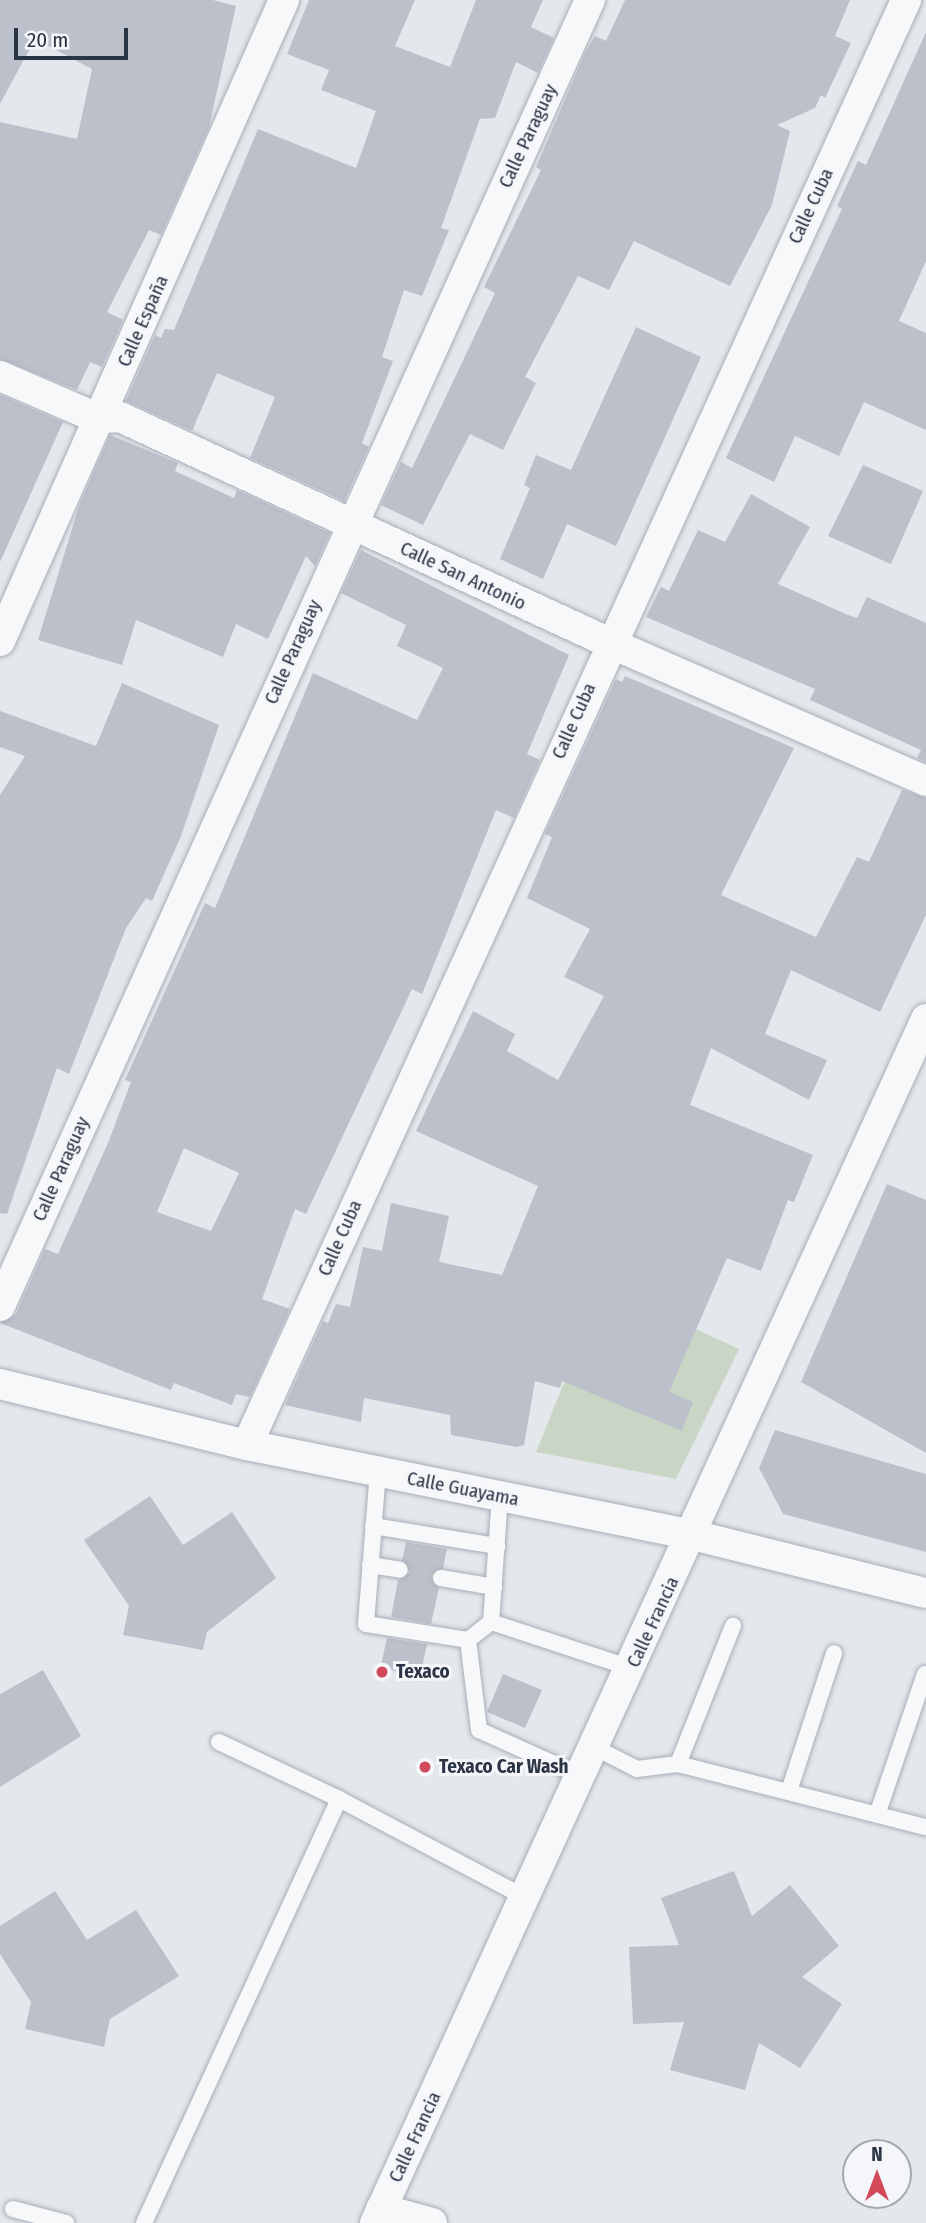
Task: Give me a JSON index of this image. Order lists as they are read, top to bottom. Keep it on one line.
{"streets":{"street":["Calle Paraguay","Calle Cuba","Calle España","Calle San Antonio","Calle Guayama","Calle Francia"]},"crossings":[["Calle Paraguay","Calle San Antonio"],["Calle Cuba","Calle San Antonio"],["Calle Cuba","Calle Guayama"],["Calle España","Calle San Antonio"],["Calle Guayama","Calle Francia"]],"places":["Texaco","Texaco Car Wash"],"scale_bar":"20 m","north":"top"}
